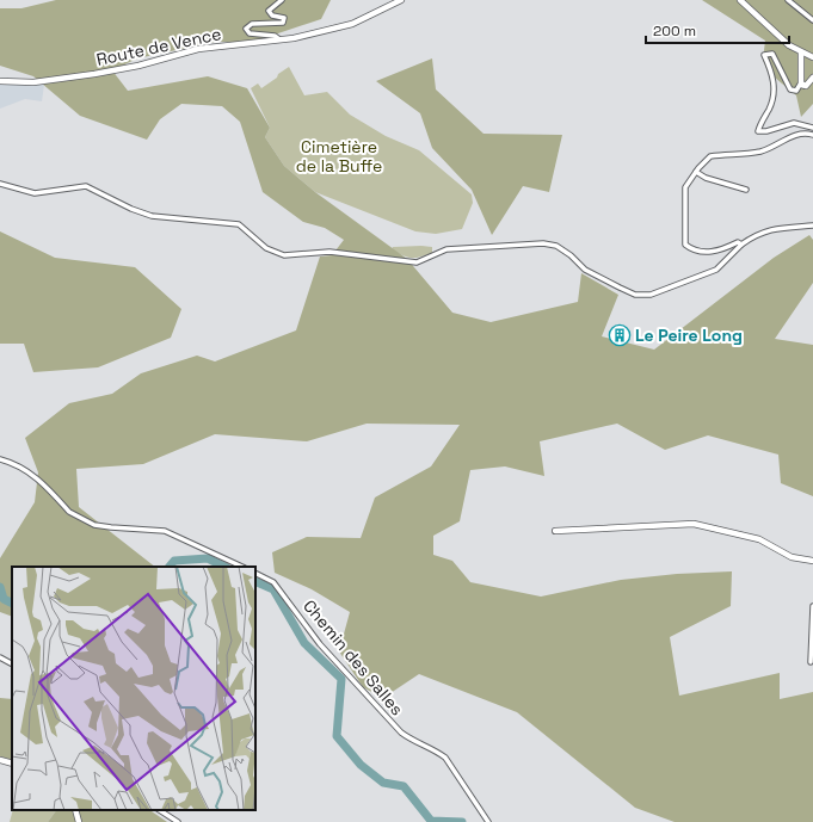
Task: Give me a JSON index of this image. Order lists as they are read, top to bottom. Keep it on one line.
{"streets":{"main road":["Route de Vence"],"street":["Chemin des Salles"]},"parks":["Cimetière de la Buffe"],"places":{"building":["Le Peire Long"]},"scale_bar":"200 m"}
